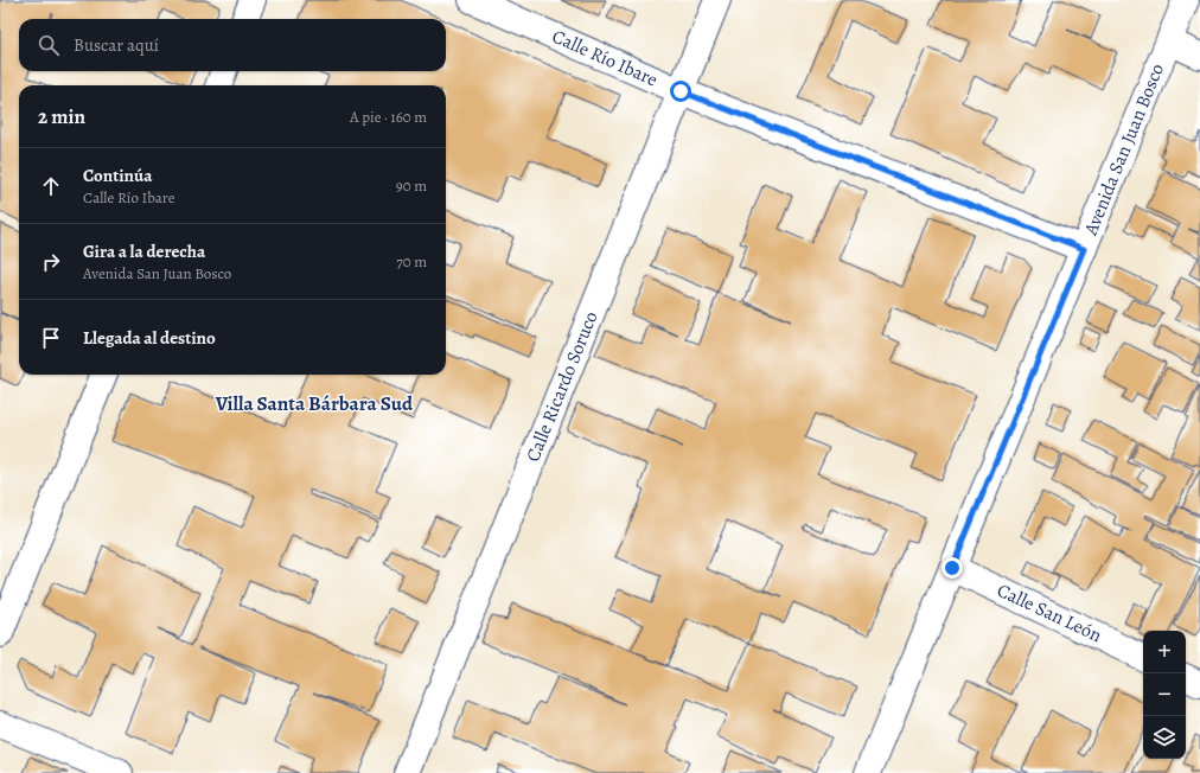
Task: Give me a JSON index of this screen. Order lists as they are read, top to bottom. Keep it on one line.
{"streets":{"street":["Calle Río Ibare","Avenida San Juan Bosco","Calle Ricardo Soruco","Calle San León"]},"crossings":[["Calle Río Ibare","Avenida San Juan Bosco"],["Calle Río Ibare","Calle Ricardo Soruco"],["Avenida San Juan Bosco","Calle San León"]],"districts":["Villa Santa Bárbara Sud"],"page":{"search":"Buscar aquí","heading":["2 min","A pie · 160 m"],"list":[["Continúa","Calle Río Ibare","90 m"],["Gira a la derecha","Avenida San Juan Bosco","70 m"],"Llegada al destino"],"map_buttons":["+","−"]}}
